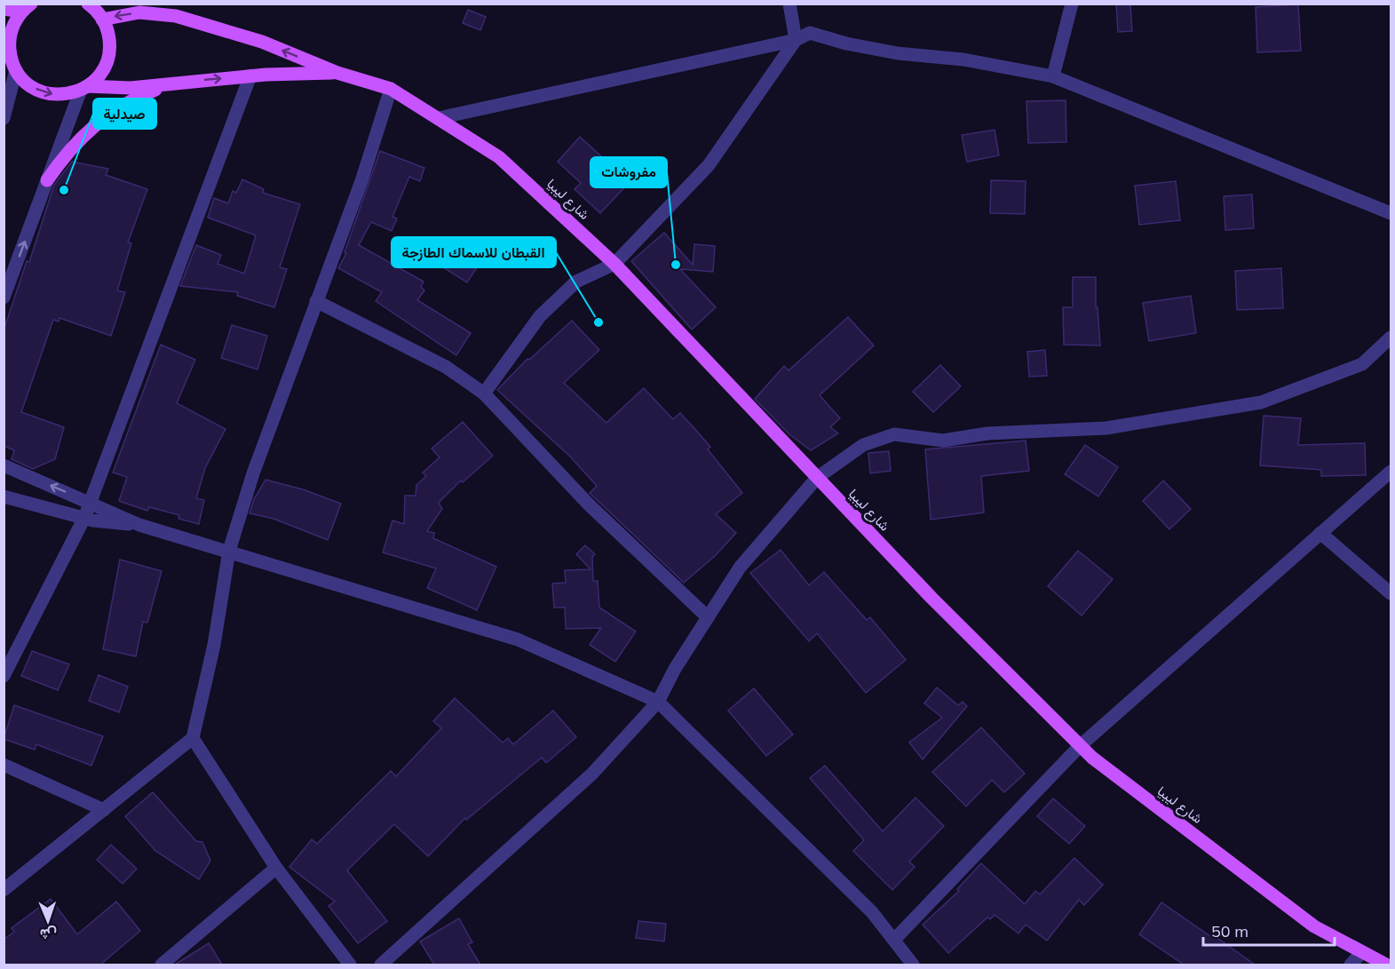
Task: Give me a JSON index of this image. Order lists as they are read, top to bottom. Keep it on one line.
{"streets":{"main road":["شارع ليبيا"]},"places":["صيدلية","مفروشات","القبطان للاسماك الطازجة"],"scale_bar":"50 m","north":"bottom"}
